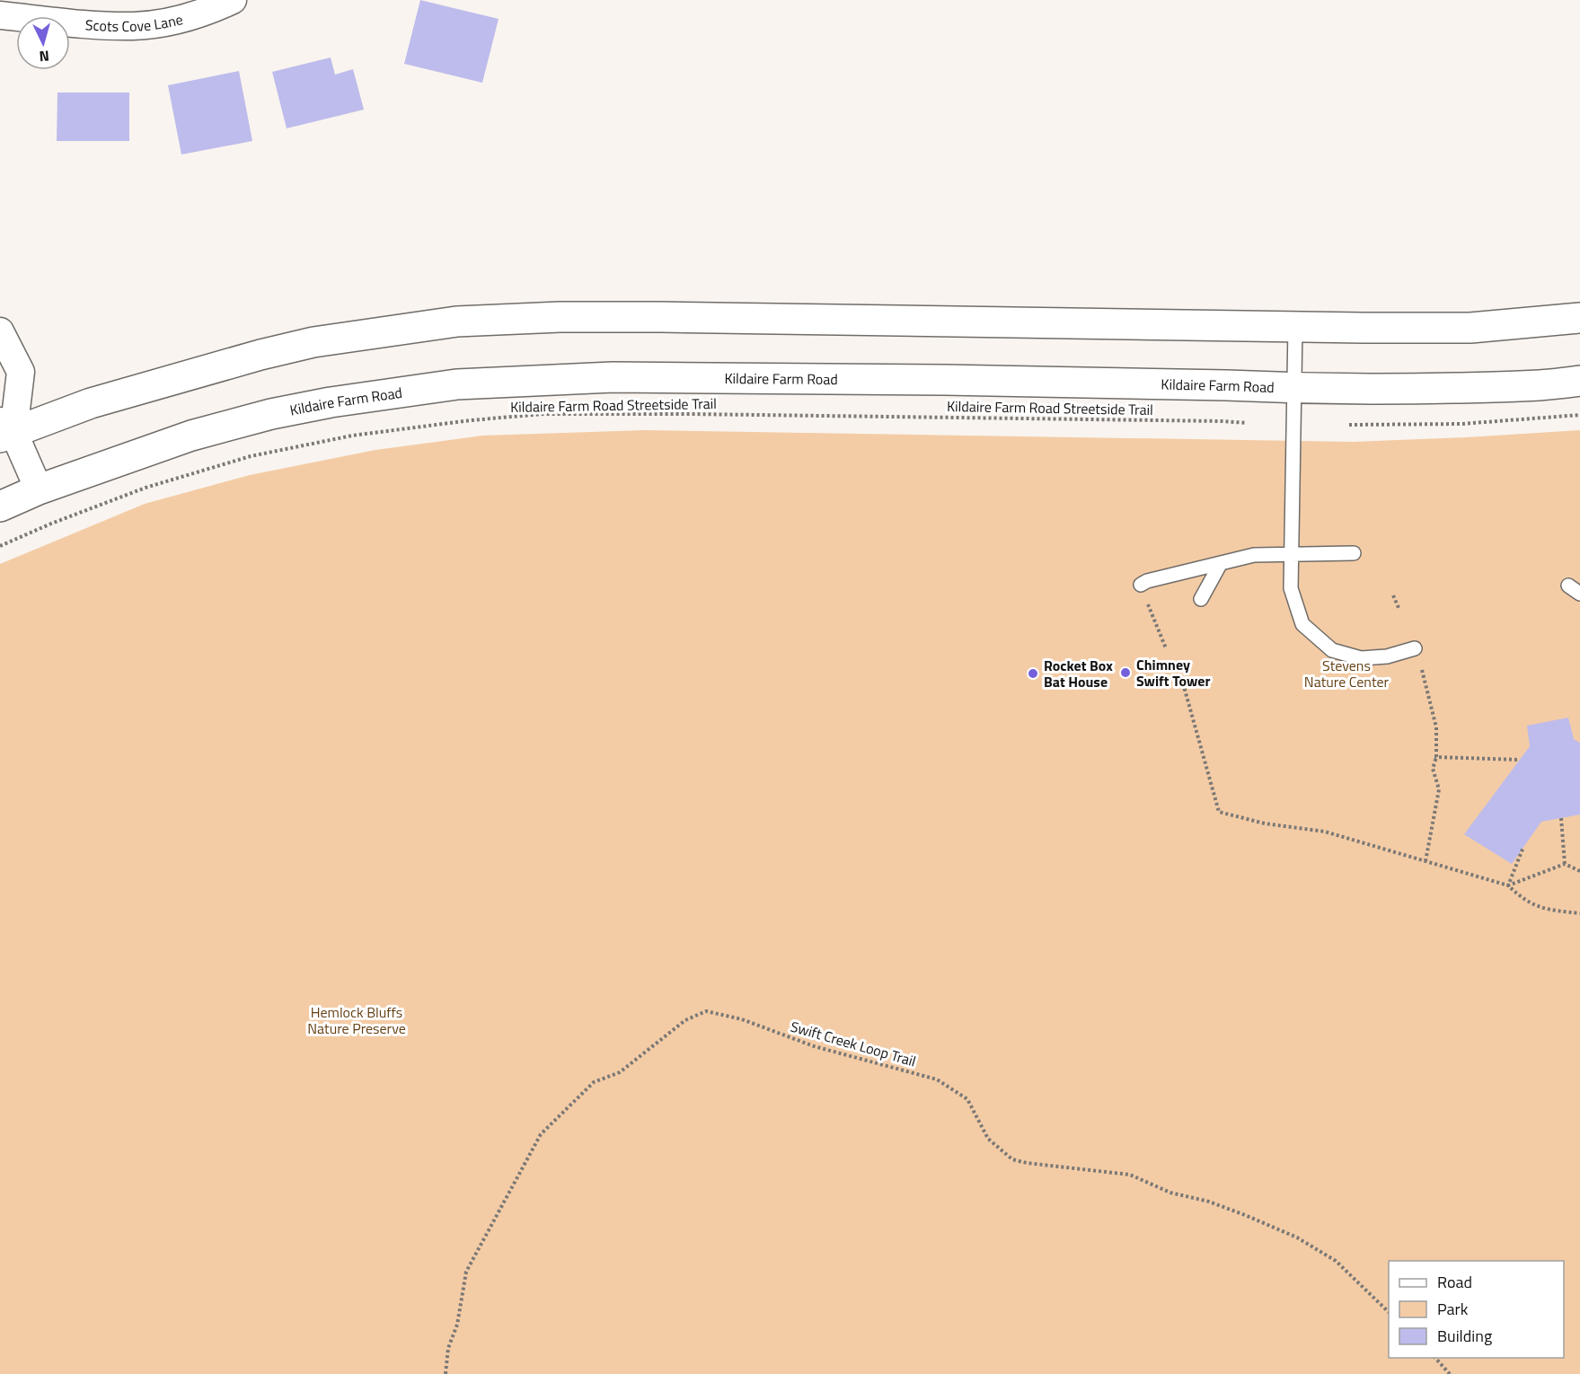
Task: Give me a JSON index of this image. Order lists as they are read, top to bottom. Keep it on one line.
{"streets":{"main road":["Kildaire Farm Road"],"street":["Scots Cove Lane"],"path":["Kildaire Farm Road Streetside Trail","Swift Creek Loop Trail"]},"parks":["Stevens Nature Center","Hemlock Bluffs Nature Preserve"],"places":["Chimney Swift Tower","Rocket Box Bat House"],"legend":["Road","Park","Building"],"north":"bottom"}
